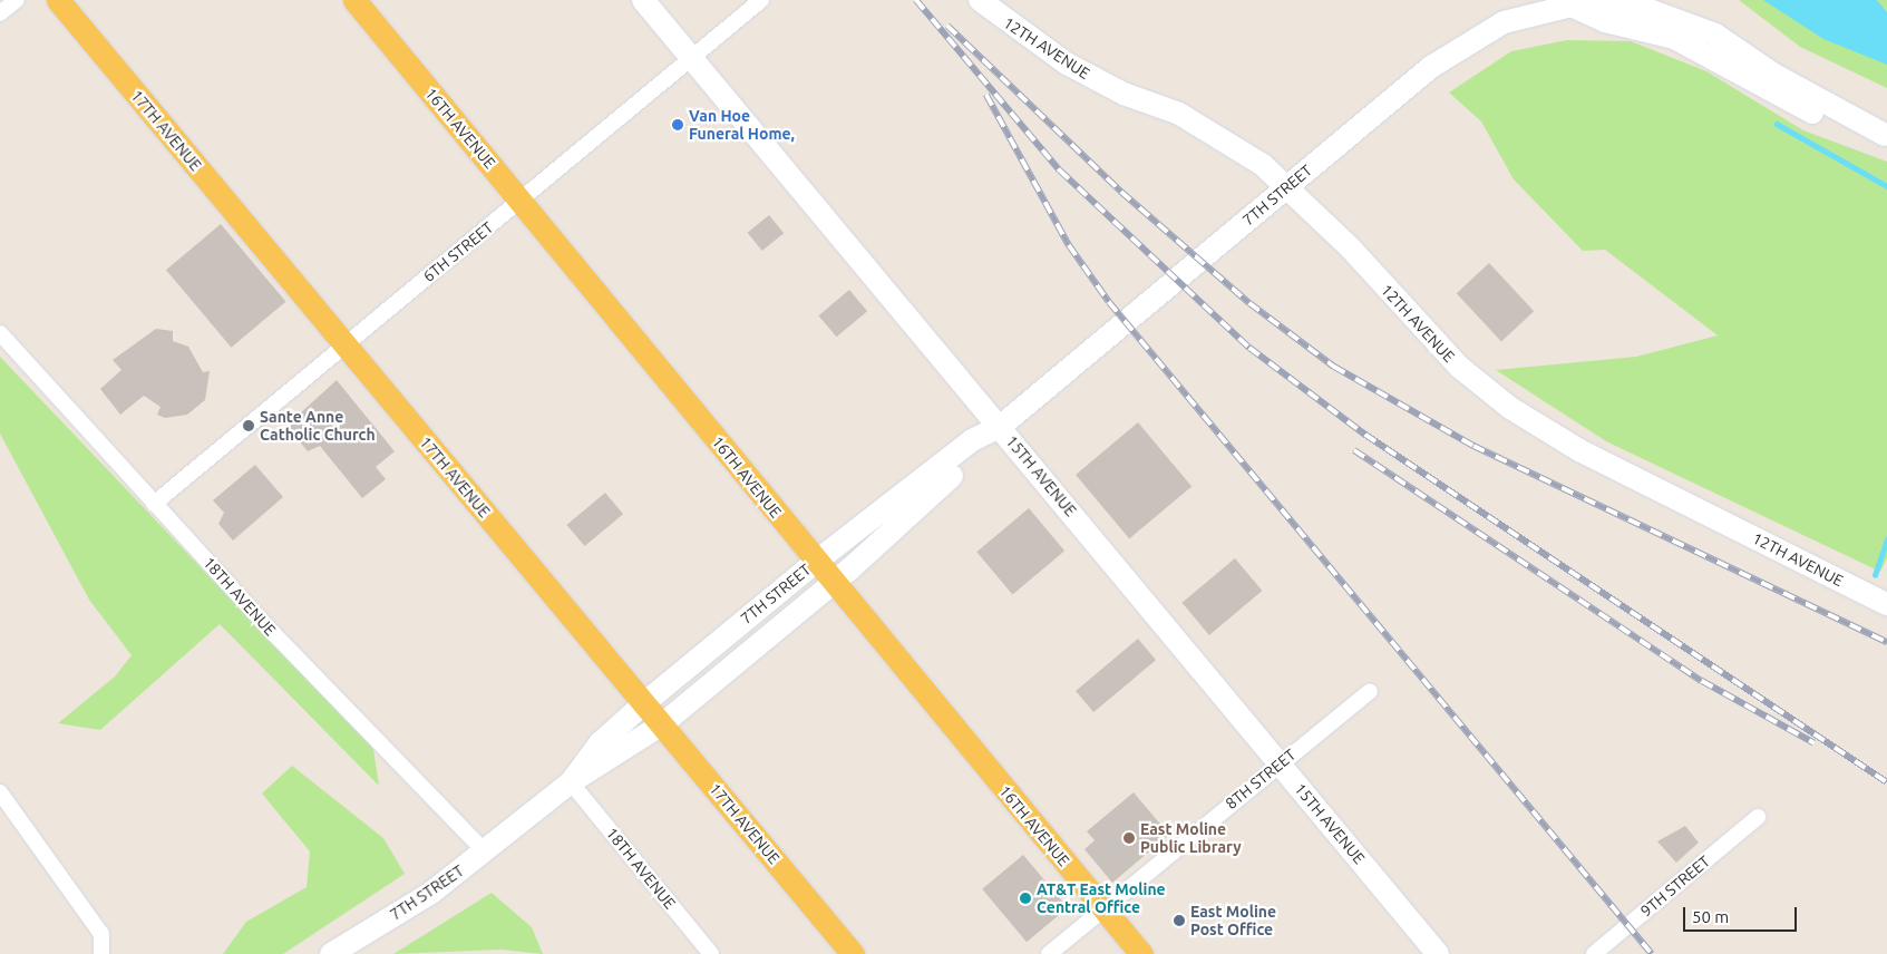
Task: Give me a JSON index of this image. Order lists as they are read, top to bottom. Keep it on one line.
{"streets":{"main road":["16TH AVENUE","17TH AVENUE"],"street":["12TH AVENUE","7TH STREET","6TH STREET","15TH AVENUE","18TH AVENUE","8TH STREET","9TH STREET"]},"crossings":[["12TH AVENUE","7TH STREET"],["16TH AVENUE","7TH STREET"],["16TH AVENUE","6TH STREET"],["16TH AVENUE","8TH STREET"],["17TH AVENUE","7TH STREET"],["17TH AVENUE","6TH STREET"],["7TH STREET","15TH AVENUE"],["7TH STREET","18TH AVENUE"],["6TH STREET","15TH AVENUE"],["6TH STREET","18TH AVENUE"],["15TH AVENUE","8TH STREET"]],"places":["Van Hoe Funeral Home,","Sante Anne Catholic Church","East Moline Public Library","AT&T East Moline Central Office","East Moline Post Office"],"scale_bar":"50 m"}
